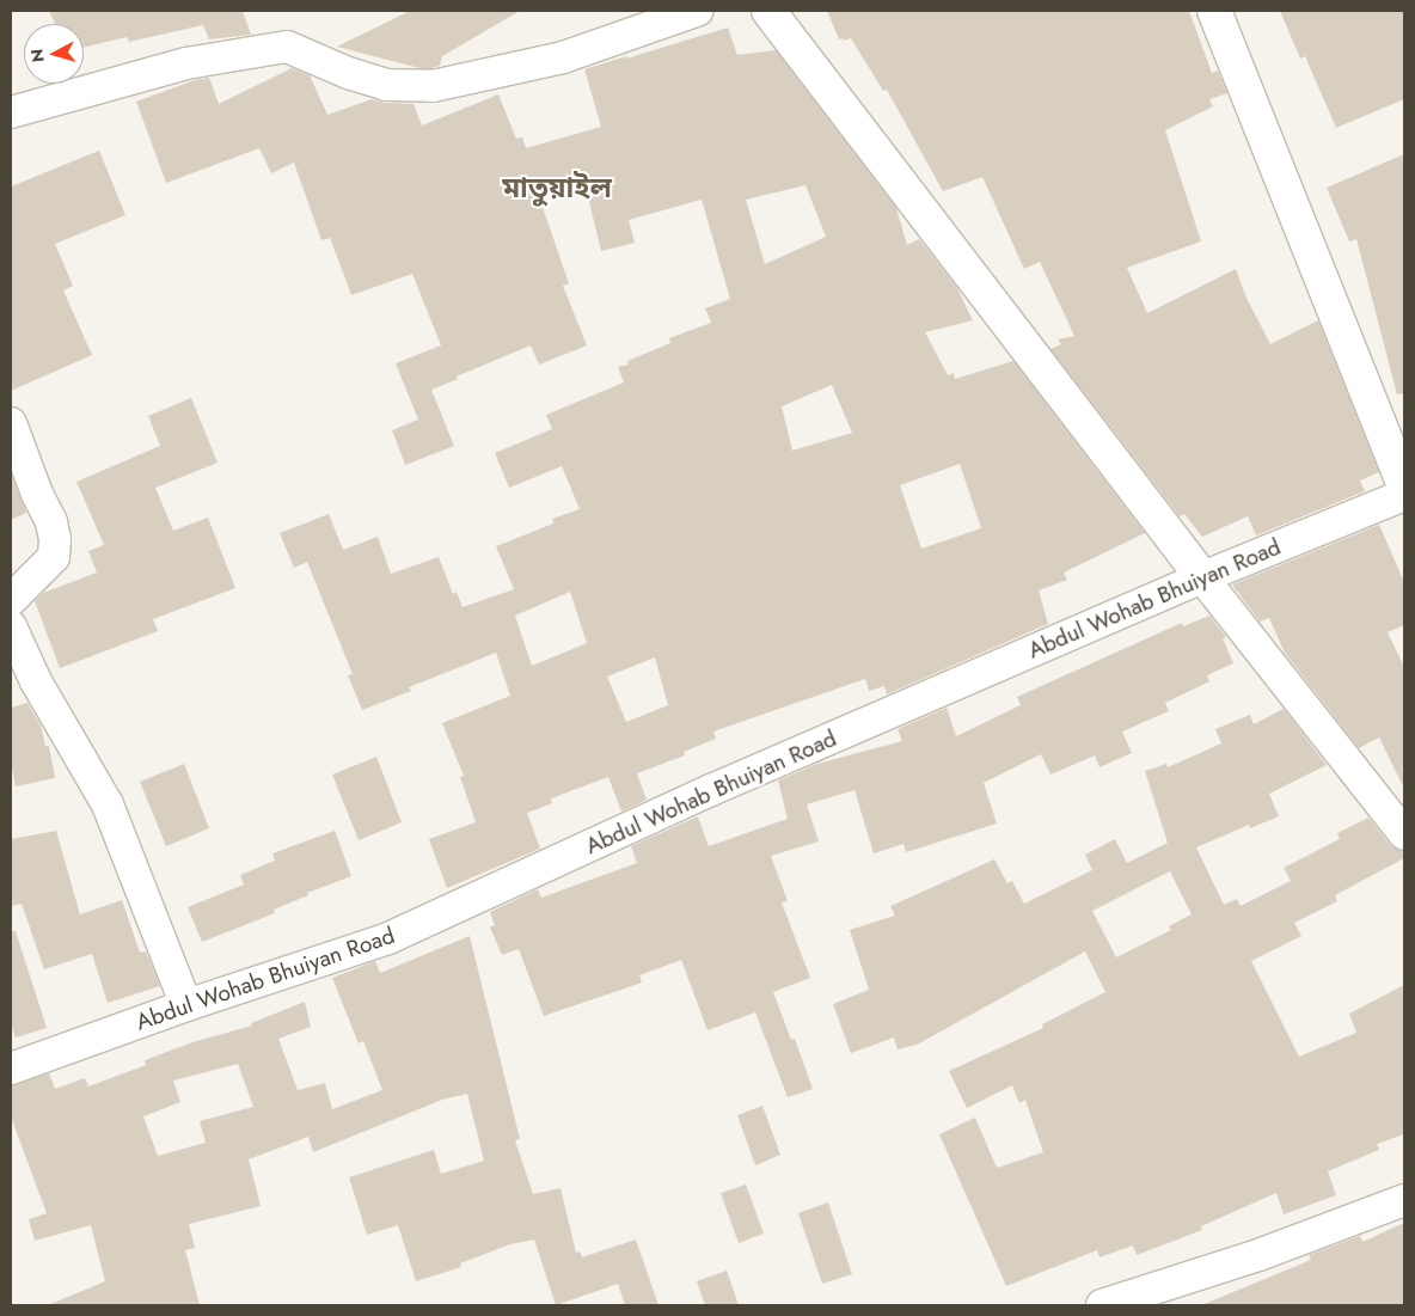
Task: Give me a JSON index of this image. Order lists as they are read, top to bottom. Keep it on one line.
{"streets":{"street":["Abdul Wohab Bhuiyan Road"]},"districts":["মাতুয়াইল"],"north":"left"}
